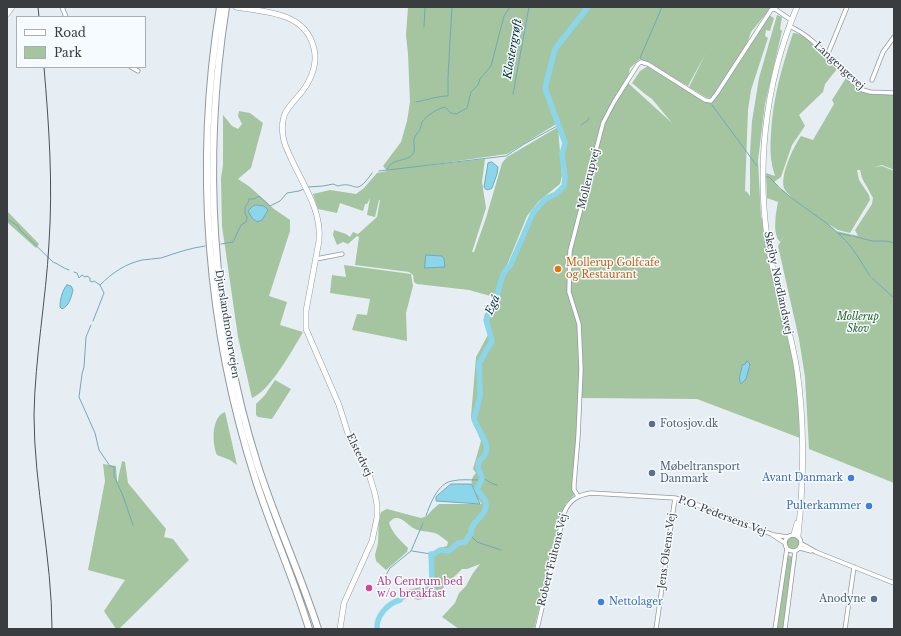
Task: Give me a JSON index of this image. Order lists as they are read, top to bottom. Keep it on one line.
{"streets":{"highway":["Djurslandmotorvejen"],"street":["Langengevej","Mollerupvej","Skejby Nordlandsvej","Elstedvej","P.O. Pedersens Vej","Jens Olsens Vej","Robert Fultons Vej"]},"crossings":[["Langengevej","Skejby Nordlandsvej"],["Mollerupvej","Skejby Nordlandsvej"],["Mollerupvej","P.O. Pedersens Vej"],["Mollerupvej","Robert Fultons Vej"],["Skejby Nordlandsvej","P.O. Pedersens Vej"],["P.O. Pedersens Vej","Jens Olsens Vej"],["P.O. Pedersens Vej","Robert Fultons Vej"]],"water":["Klostergrøft","Egå"],"parks":["Mollerup Skov"],"places":["Mollerup Golfcafe og Restaurant","Fotosjov.dk","Møbeltransport Danmark","Avant Danmark","Pulterkammer","Ab Centrum bed w/o breakfast","Anodyne","Nettolager"],"legend":["Road","Park"]}
